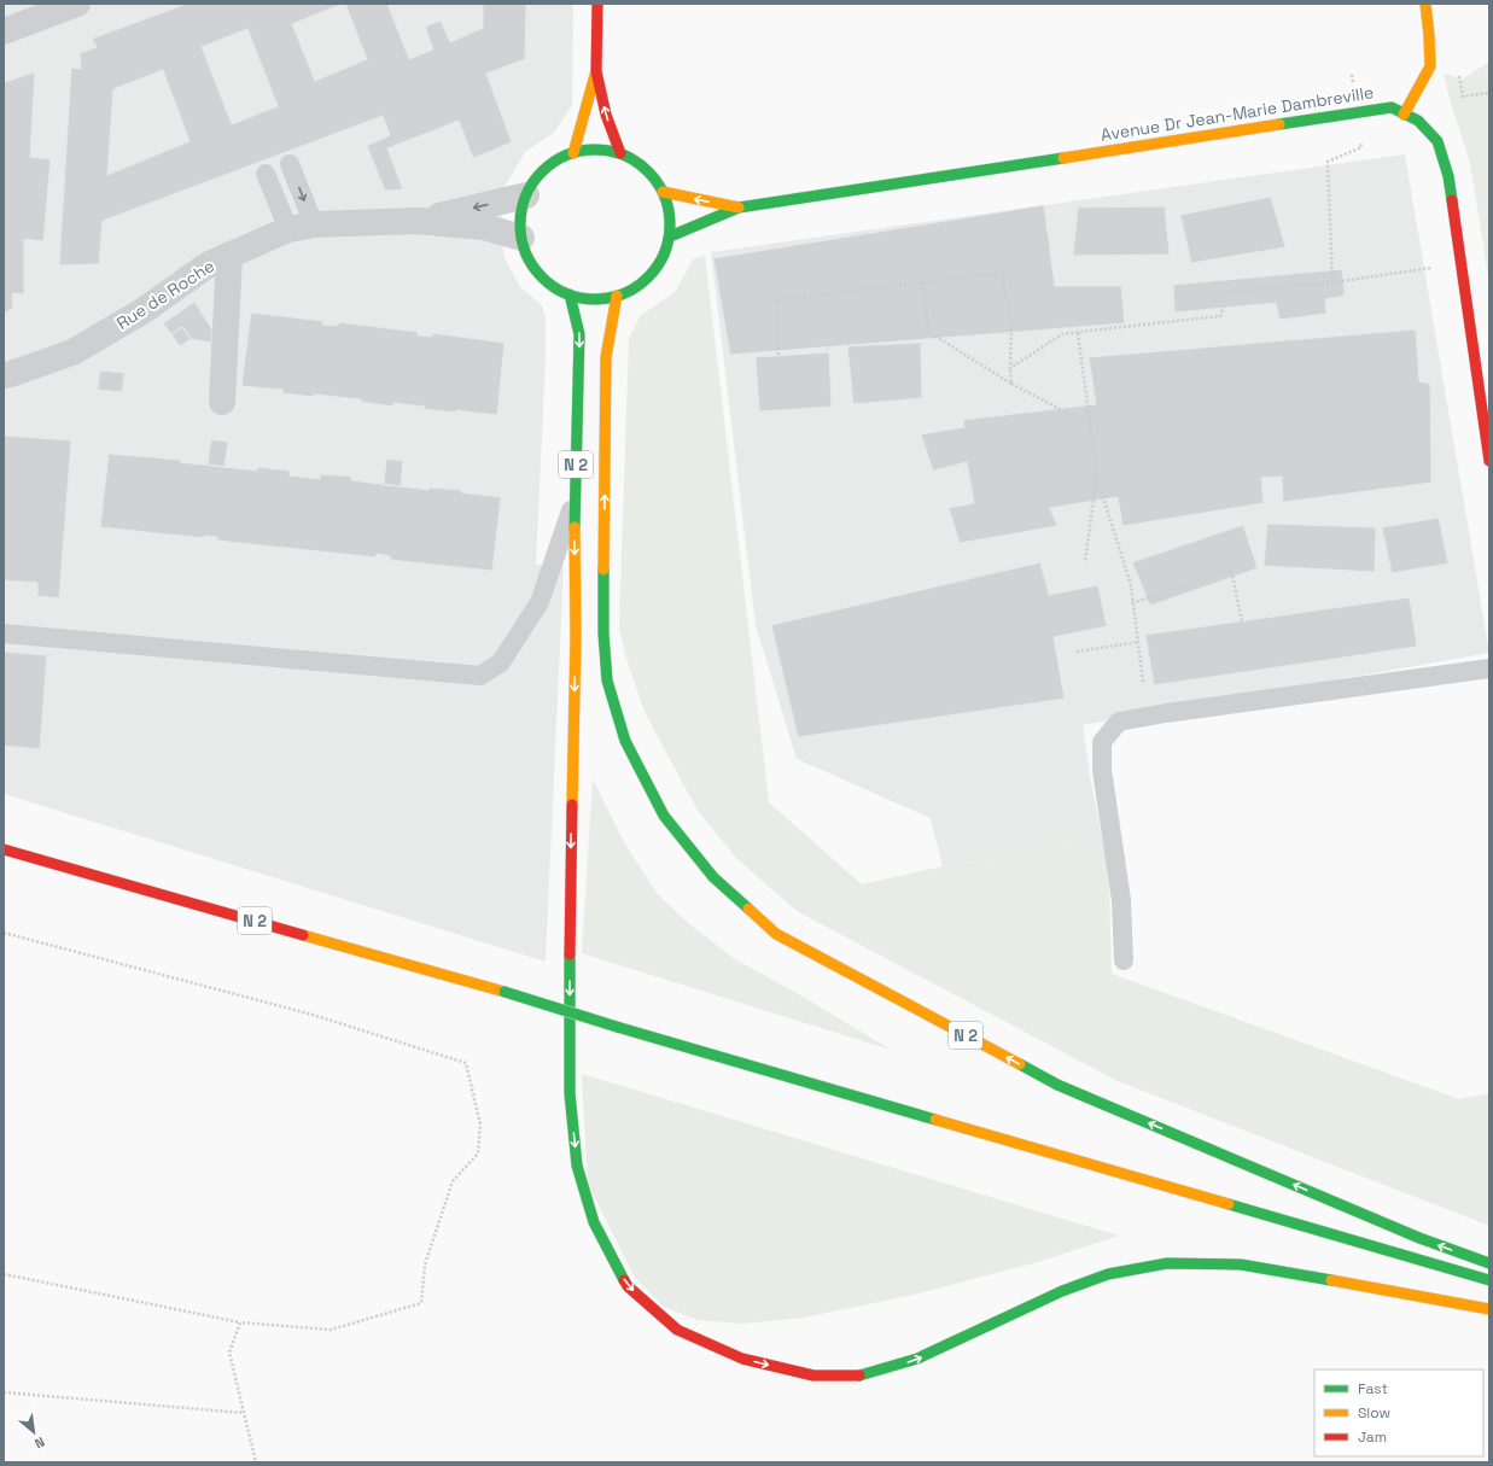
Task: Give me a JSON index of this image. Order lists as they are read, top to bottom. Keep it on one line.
{"streets":{"main road":["Avenue Dr Jean-Marie Dambreville","N 2"],"street":["Rue de Roche"]},"crossings":[["Avenue Dr Jean-Marie Dambreville","Rue de Roche"],["Avenue Dr Jean-Marie Dambreville","N 2"],["Rue de Roche","N 2"]],"legend":["Fast","Slow","Jam"],"north":"bottom right"}
